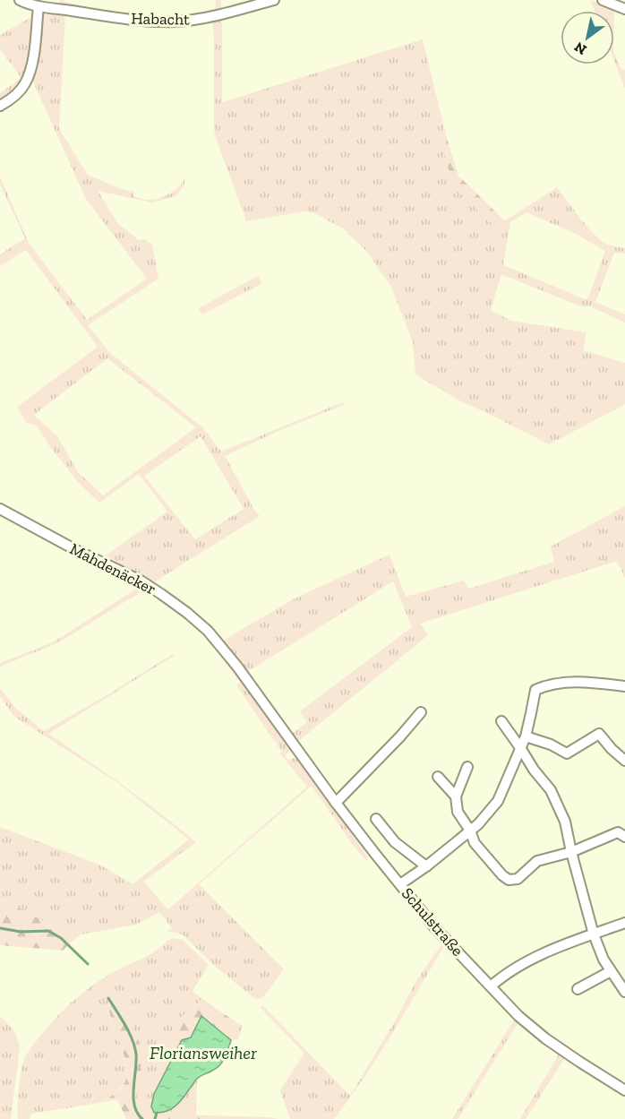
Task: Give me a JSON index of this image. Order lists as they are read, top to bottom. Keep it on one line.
{"streets":{"street":["Habacht","Mahdenäcker","Schulstraße"]},"crossings":[["Mahdenäcker","Schulstraße"]],"water":["Floriansweiher"],"north":"bottom left"}
